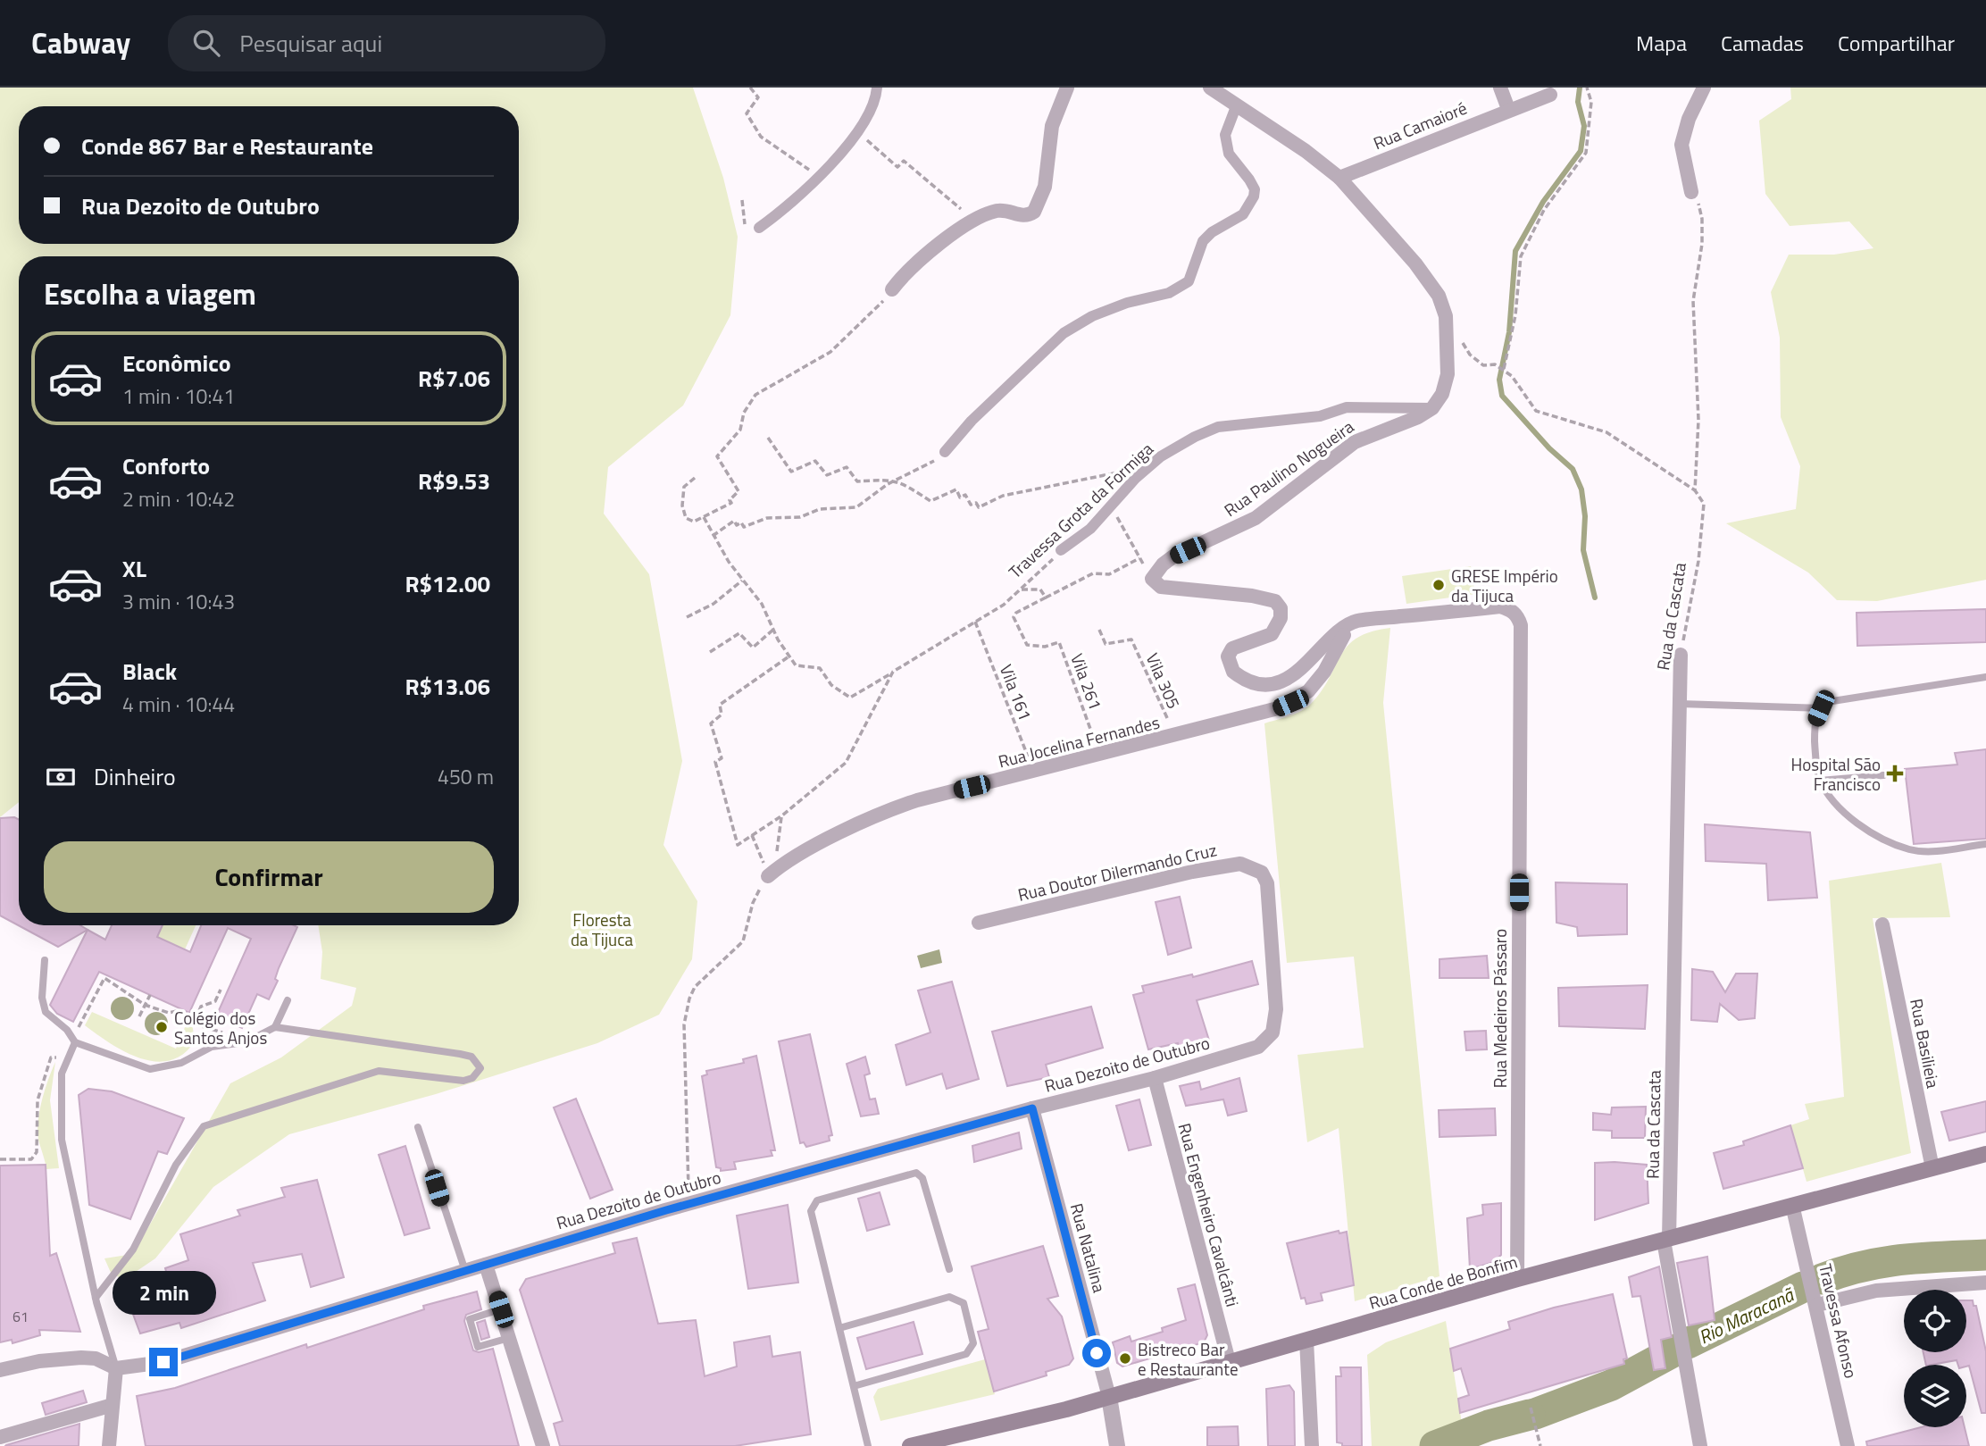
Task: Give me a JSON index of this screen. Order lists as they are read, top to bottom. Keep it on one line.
{"streets":{"main road":["Rua Conde de Bonfim"],"street":["Rua Camaioré","Rua Paulino Nogueira","Travessa Grota da Formiga","Rua da Cascata","Rua Jocelina Fernandes","Rua Doutor Dilermando Cruz","Rua Medeiros Pássaro","Rua Basilieia","Rua Dezoito de Outubro","Rua Engenheiro Cavalcânti","Rua Natalina","Travessa Afonso"],"path":["Vila 305","Vila 261","Vila 161"]},"crossings":[["Rua Paulino Nogueira","Travessa Grota da Formiga"],["Travessa Grota da Formiga","Vila 161"],["Rua da Cascata","Rua Conde de Bonfim"],["Vila 305","Rua Jocelina Fernandes"],["Vila 261","Rua Jocelina Fernandes"],["Vila 161","Rua Jocelina Fernandes"],["Rua Jocelina Fernandes","Rua Medeiros Pássaro"],["Rua Doutor Dilermando Cruz","Rua Dezoito de Outubro"],["Rua Medeiros Pássaro","Rua Conde de Bonfim"],["Rua Basilieia","Rua Conde de Bonfim"],["Rua Dezoito de Outubro","Rua Engenheiro Cavalcânti"],["Rua Dezoito de Outubro","Rua Natalina"],["Rua Engenheiro Cavalcânti","Rua Conde de Bonfim"],["Rua Natalina","Rua Conde de Bonfim"],["Rua Conde de Bonfim","Travessa Afonso"]],"water":["Rio Maracanã"],"parks":["Floresta da Tijuca"],"places":{"other":["GRESE Império da Tijuca","Colégio dos Santos Anjos","Bistreco Bar e Restaurante"],"health":["Hospital São Francisco"]},"house_numbers":["61"],"page":{"header":"Cabway","search":"Pesquisar aqui","nav":["Mapa","Camadas","Compartilhar"],"banner":["Conde 867 Bar e Restaurante","Rua Dezoito de Outubro"],"heading":"Escolha a viagem","list":[{"name":"Econômico","note":"1 min · 10:41","value":"R$7.06"},{"name":"Conforto","note":"2 min · 10:42","value":"R$9.53"},{"name":"XL","note":"3 min · 10:43","value":"R$12.00"},{"name":"Black","note":"4 min · 10:44","value":"R$13.06"}],"pay":["Dinheiro","450 m"],"buttons":"Confirmar","bubble":"2 min"}}
